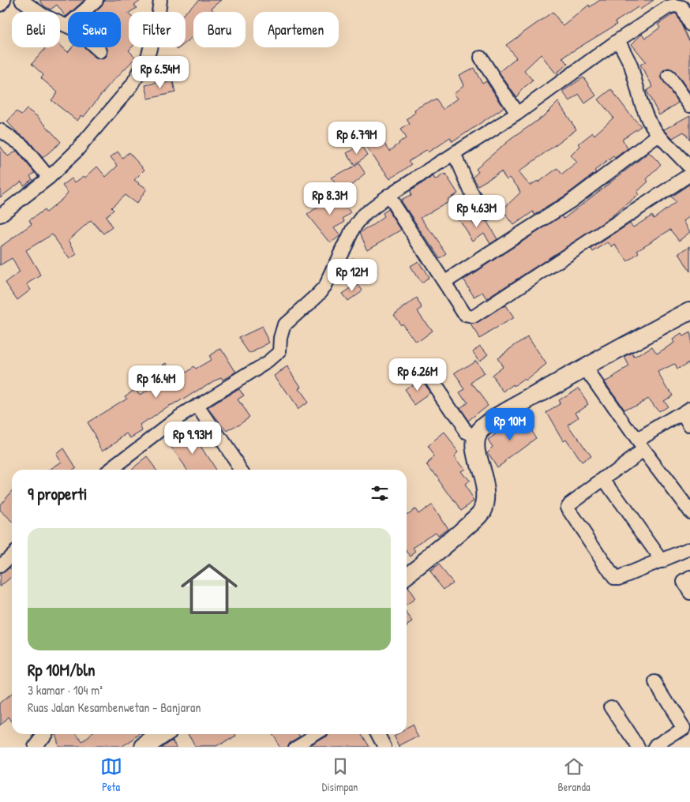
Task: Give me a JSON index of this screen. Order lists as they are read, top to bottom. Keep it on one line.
{"page":{"chip":["Beli","Sewa","Filter","Baru","Apartemen"],"price":["Rp 6.54M","Rp 6.79M","Rp 8.3M","Rp 4.63M","Rp 12M","Rp 6.26M","Rp 16.4M","Rp 10M","Rp 9.93M"],"heading":"9 properti","list":[{"name":"Rp 10M/bln","note":"3 kamar · 104 m² · Ruas Jalan Kesambenwetan - Banjaran"}],"tabs":["Peta","Disimpan","Beranda"]}}
